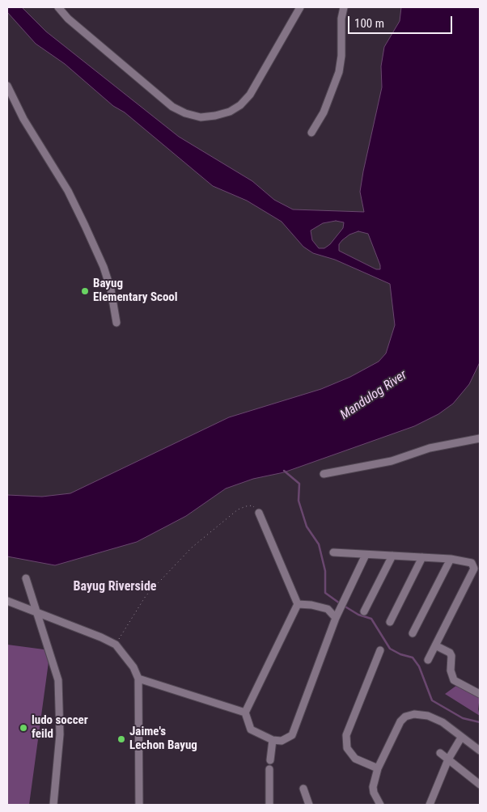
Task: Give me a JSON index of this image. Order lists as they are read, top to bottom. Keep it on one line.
{"districts":["Bayug Riverside"],"water":["Mandulog River"],"places":["Bayug Elementary Scool","ludo soccer feild","Jaime's Lechon Bayug"],"scale_bar":"100 m"}
